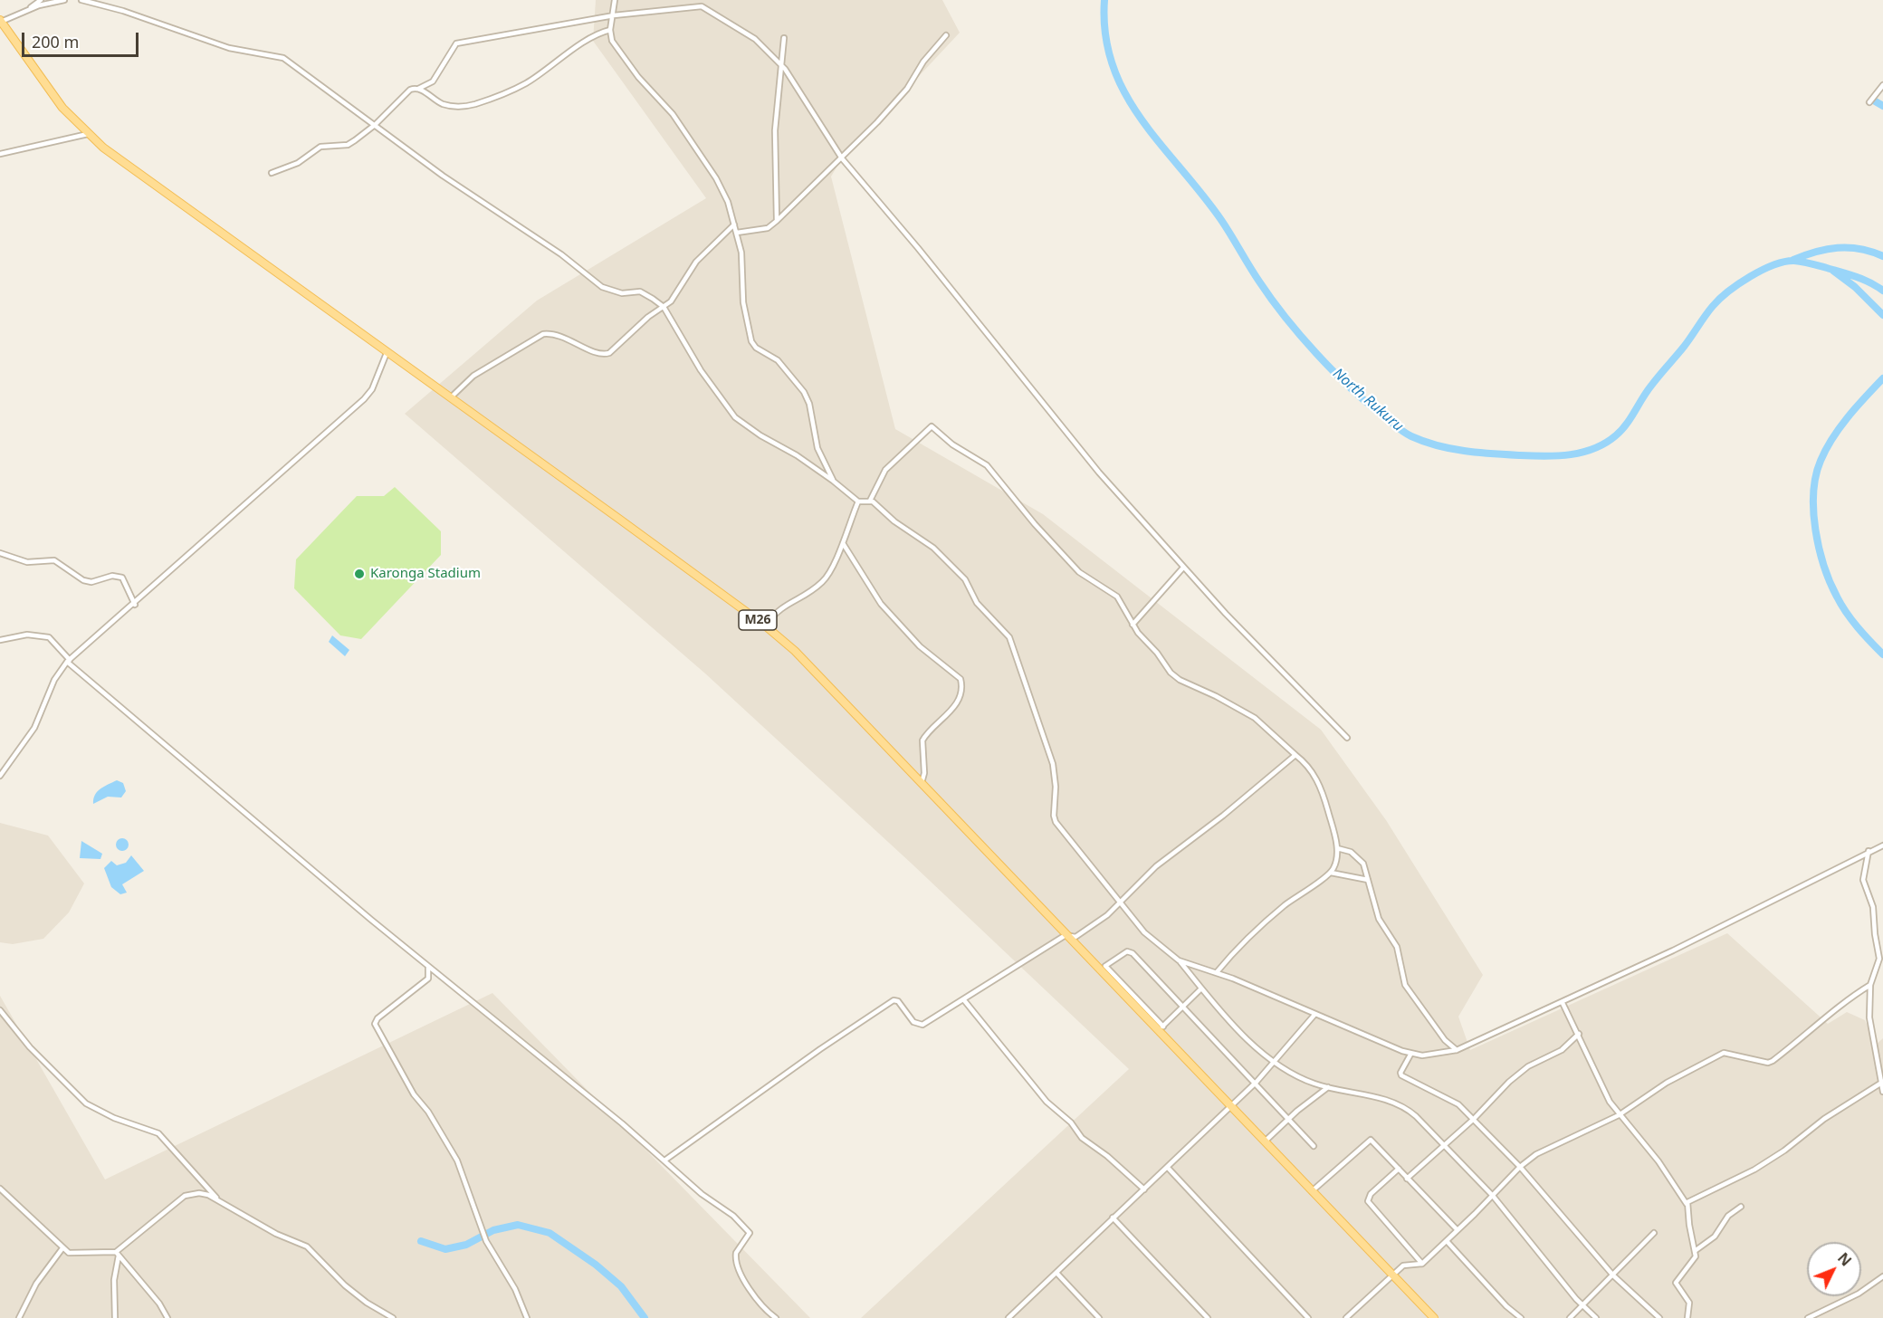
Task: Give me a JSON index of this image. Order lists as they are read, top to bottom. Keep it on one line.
{"streets":{"main road":["M26"]},"water":["North Rukuru"],"places":["Karonga Stadium"],"scale_bar":"200 m","north":"top right"}
